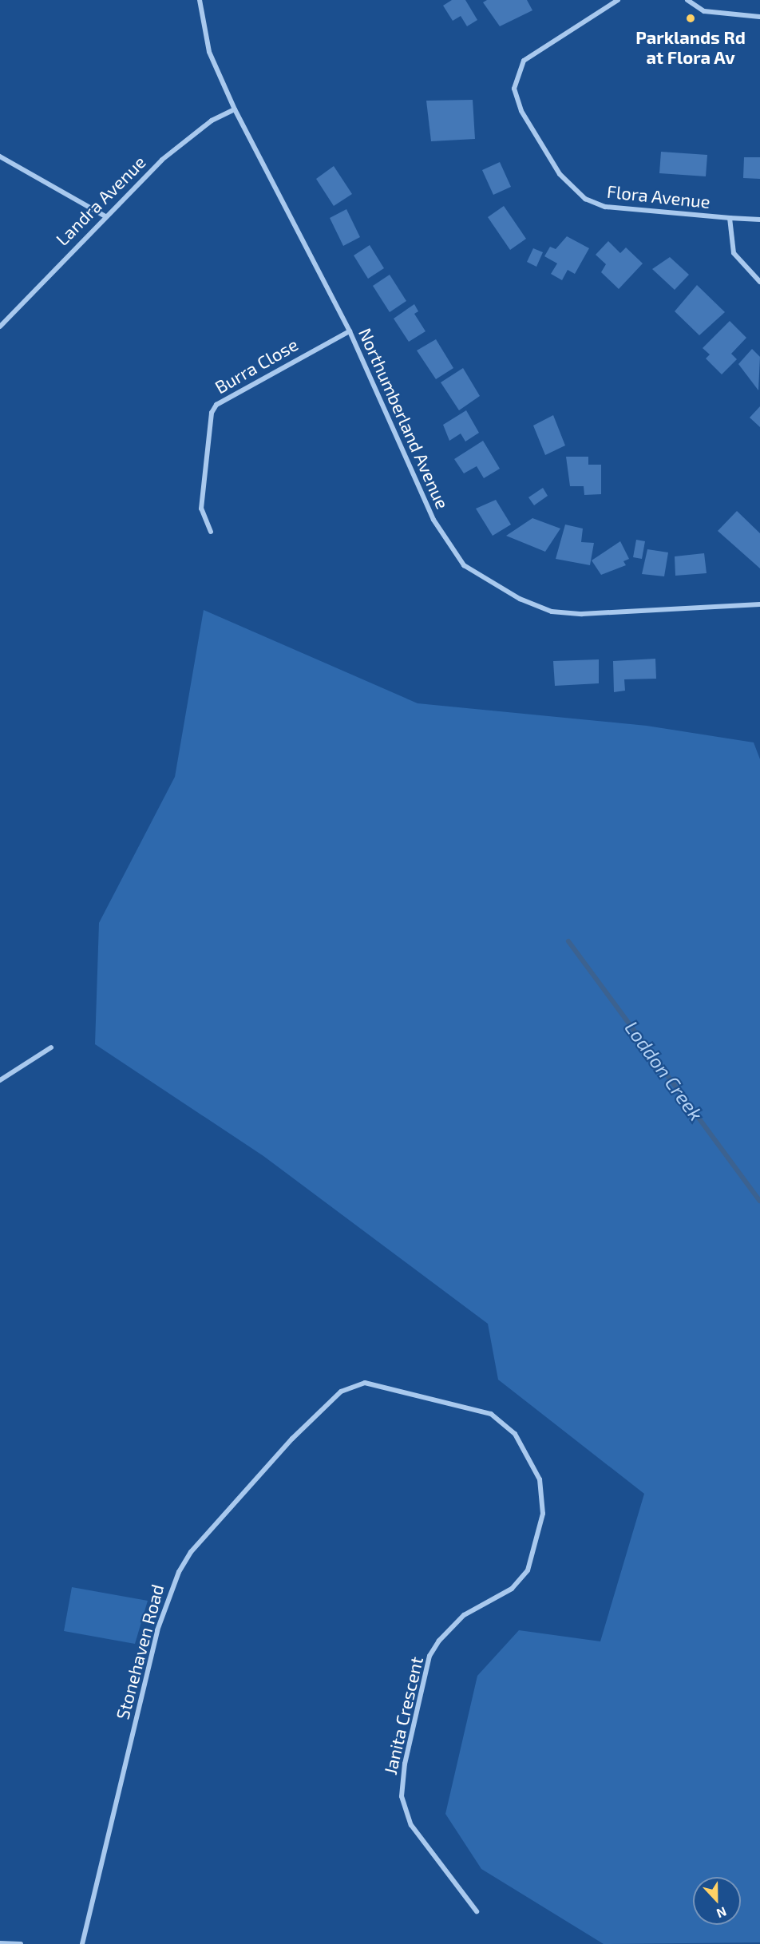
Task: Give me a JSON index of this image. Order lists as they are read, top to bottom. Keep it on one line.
{"streets":{"street":["Flora Avenue","Landra Avenue","Burra Close","Northumberland Avenue","Stonehaven Road","Janita Crescent"]},"crossings":[["Landra Avenue","Northumberland Avenue"],["Burra Close","Northumberland Avenue"],["Stonehaven Road","Janita Crescent"]],"water":["Loddon Creek"],"places":["Parklands Rd at Flora Av"],"north":"bottom"}
